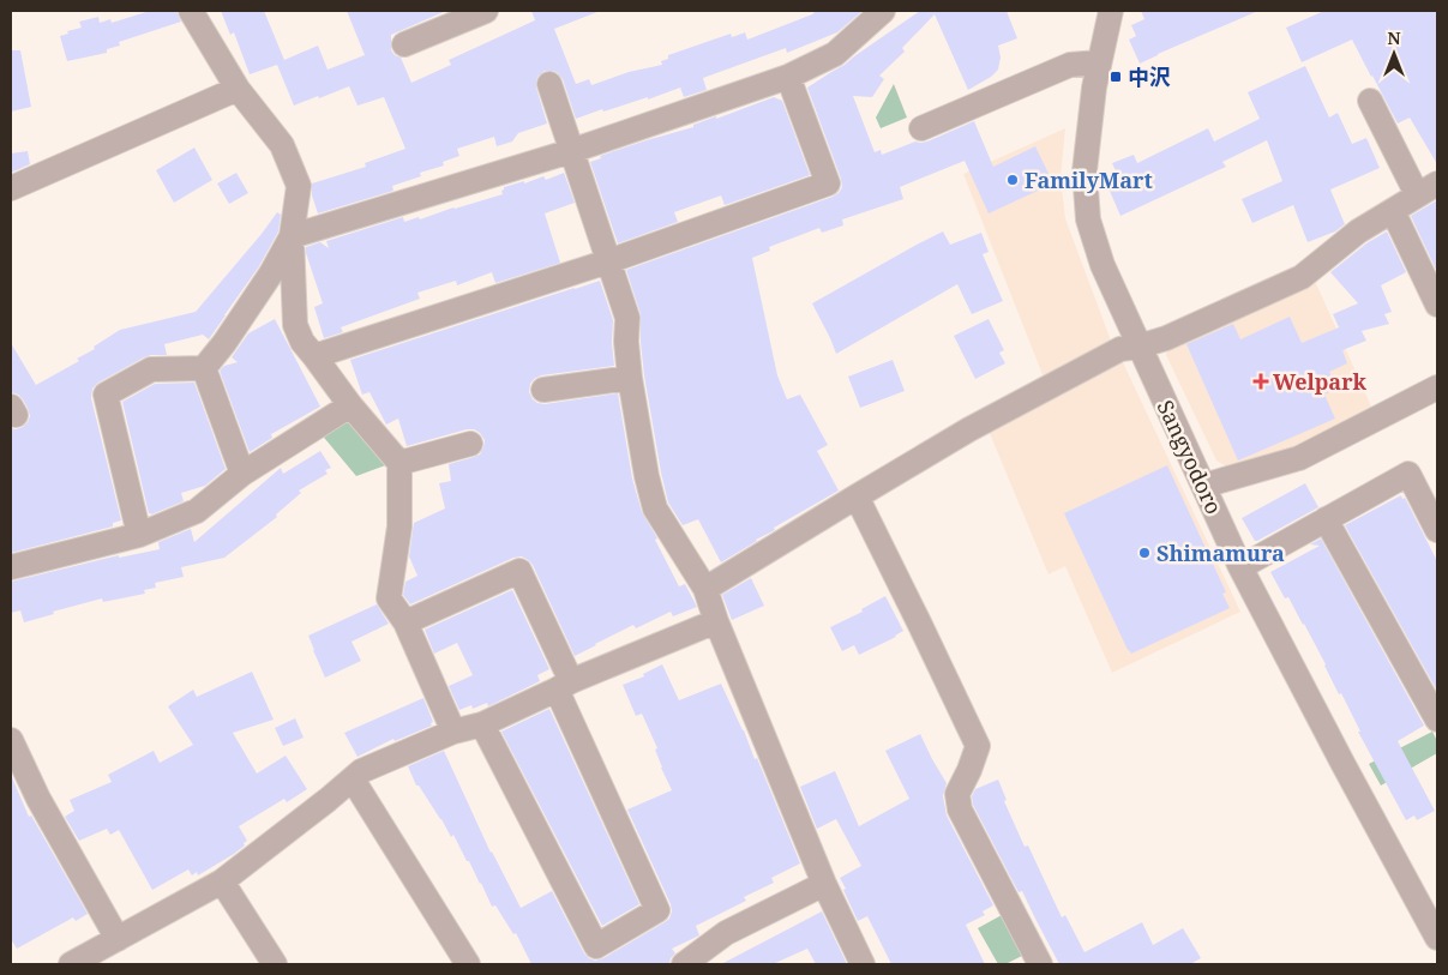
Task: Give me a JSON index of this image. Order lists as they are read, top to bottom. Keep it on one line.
{"streets":{"street":["Sangyodoro"]},"places":{"transit":["中沢"],"other":["FamilyMart","Shimamura"],"health":["Welpark"]},"north":"top"}
